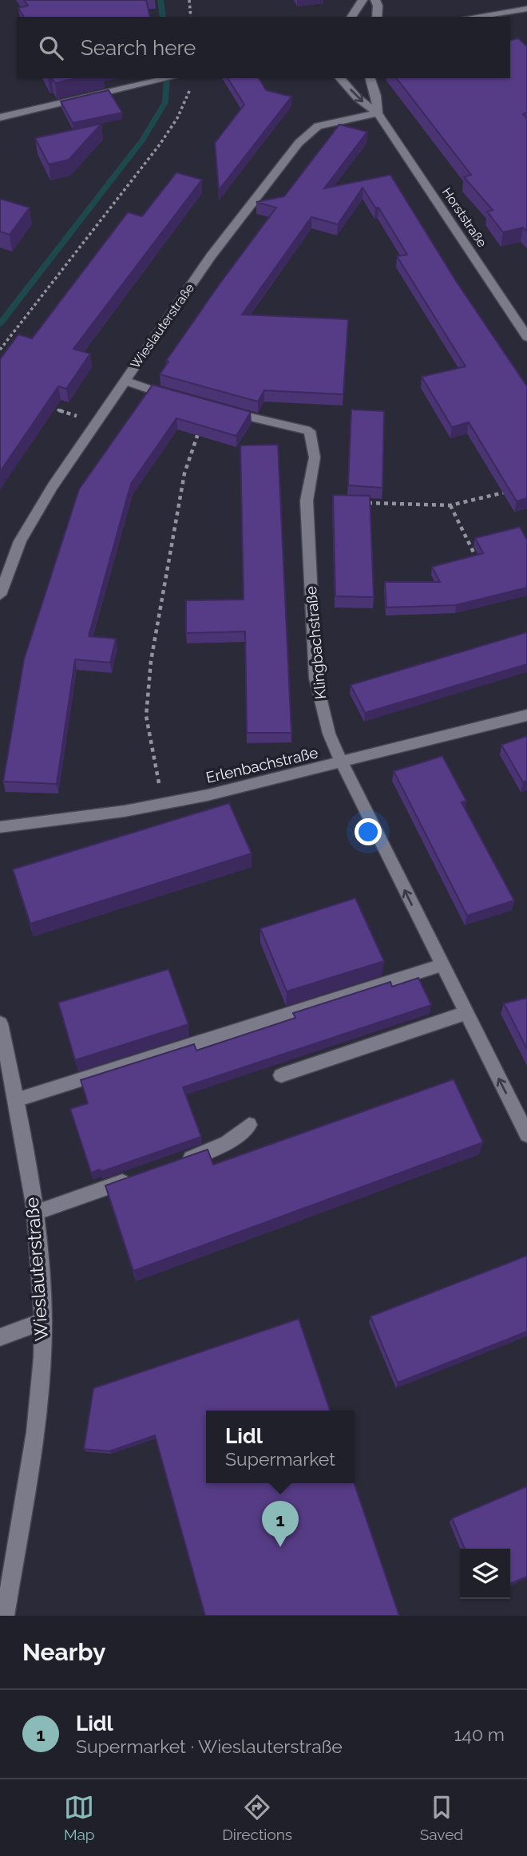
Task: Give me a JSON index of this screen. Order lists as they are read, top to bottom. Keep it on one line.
{"streets":{"street":["Horststraße","Wieslauterstraße","Klingbachstraße","Erlenbachstraße"]},"crossings":[["Horststraße","Wieslauterstraße"],["Klingbachstraße","Erlenbachstraße"]],"one_way":["Klingbachstraße"],"page":{"search":"Search here","popup":["Lidl","Supermarket"],"pins":"1","heading":"Nearby","list":[{"mark":"1","name":"Lidl","note":"Supermarket · Wieslauterstraße","value":"140 m"}],"nav":["Map","Directions","Saved"]}}
